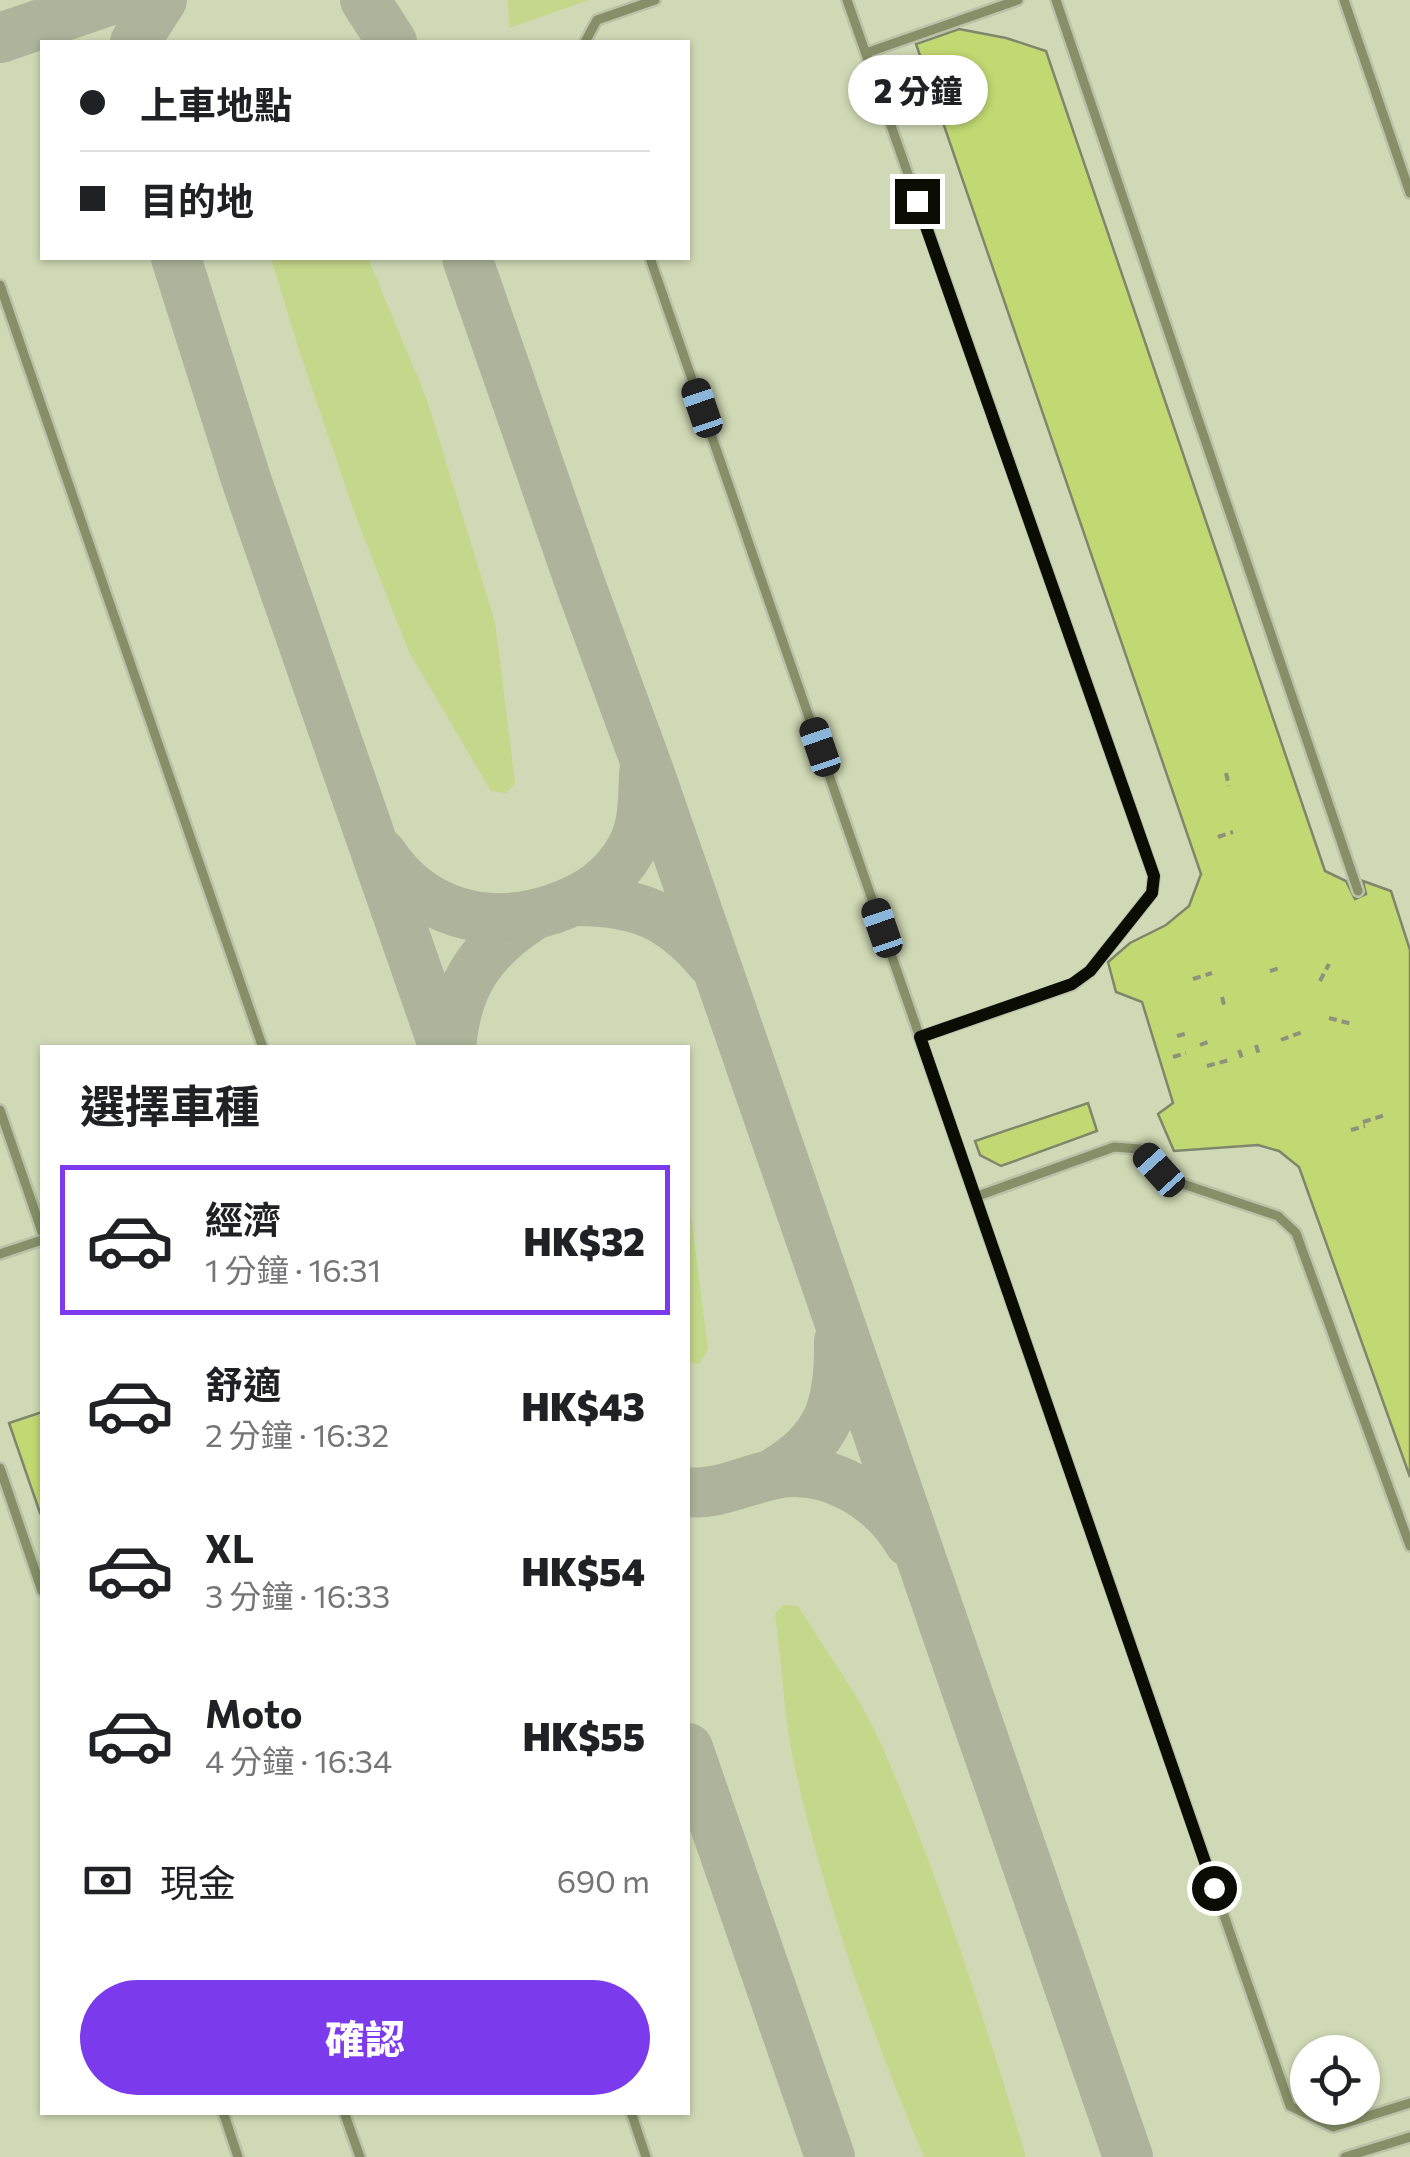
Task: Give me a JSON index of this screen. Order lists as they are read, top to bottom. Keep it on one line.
{"page":{"banner":["上車地點","目的地"],"bubble":"2 分鐘","heading":"選擇車種","list":[{"name":"經濟","note":"1 分鐘 · 16:31","value":"HK$32"},{"name":"舒適","note":"2 分鐘 · 16:32","value":"HK$43"},{"name":"XL","note":"3 分鐘 · 16:33","value":"HK$54"},{"name":"Moto","note":"4 分鐘 · 16:34","value":"HK$55"}],"pay":["現金","690 m"],"buttons":"確認"}}
